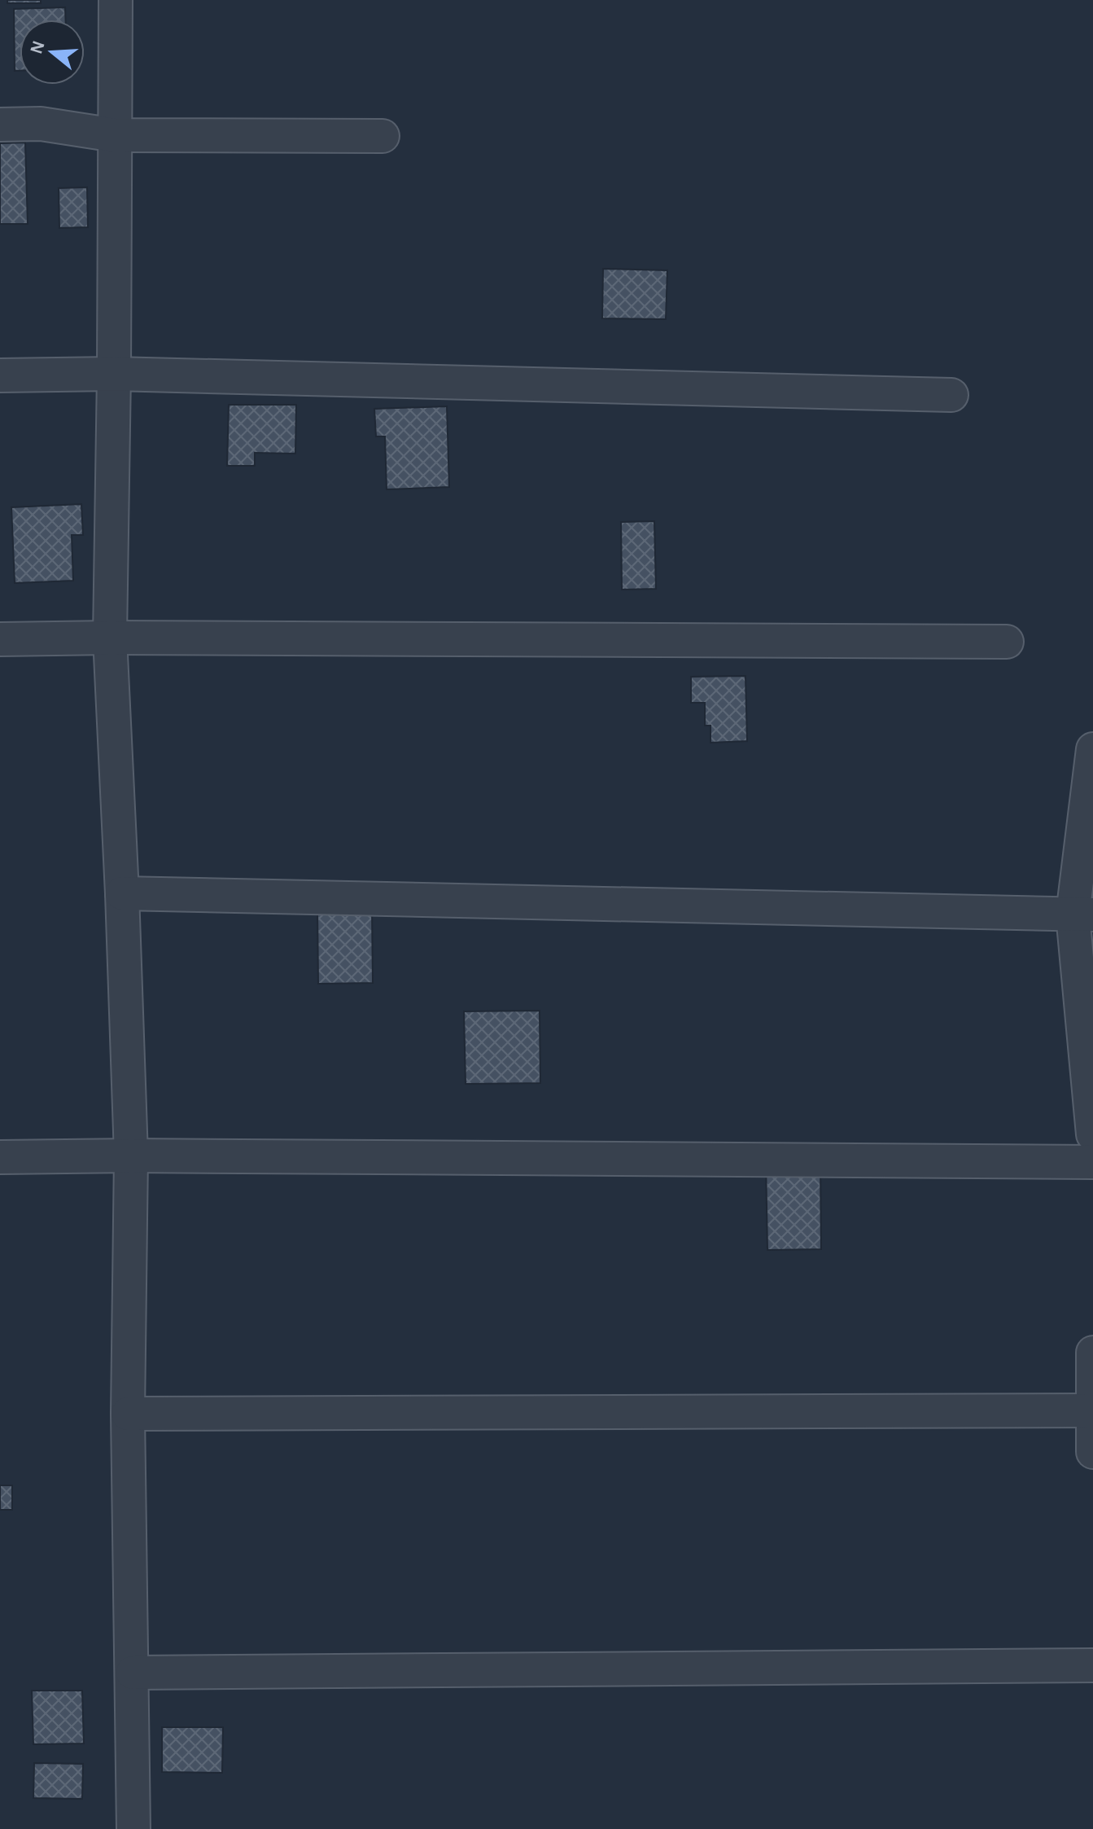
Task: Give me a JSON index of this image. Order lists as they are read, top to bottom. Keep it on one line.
{"north":"left"}
